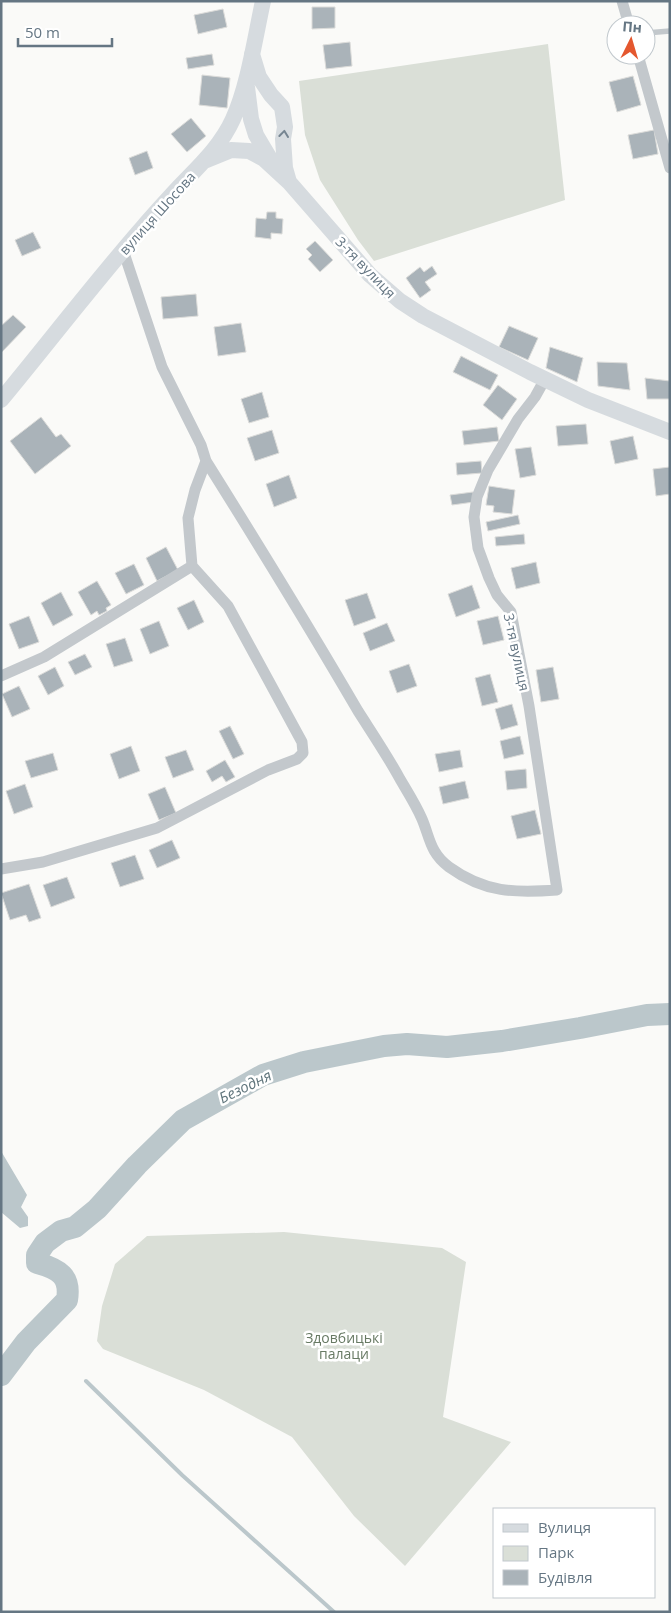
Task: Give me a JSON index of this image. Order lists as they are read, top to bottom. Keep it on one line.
{"streets":{"street":["вулиця Шосова","3-тя вулиця"]},"crossings":[["вулиця Шосова","3-тя вулиця"]],"water":["Безодня"],"parks":["Здовбицькі палаци"],"legend":["Вулиця","Парк","Будівля"],"scale_bar":"50 m","north":"top"}
